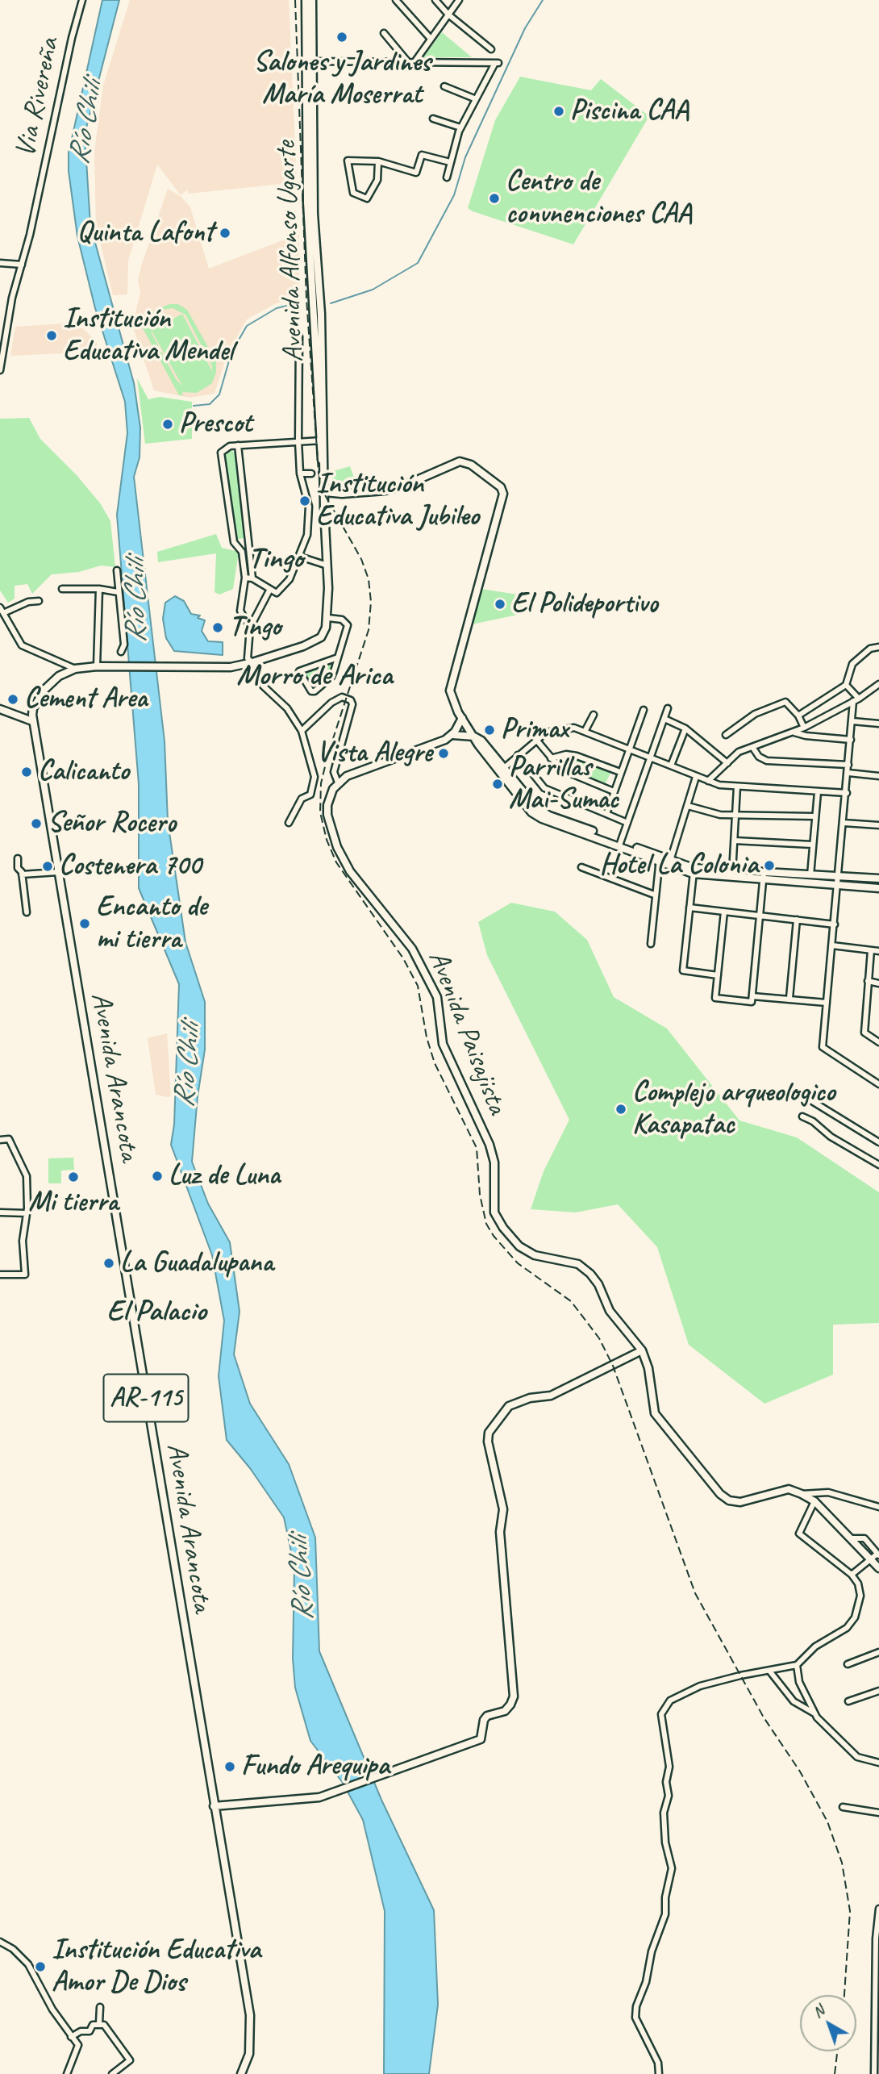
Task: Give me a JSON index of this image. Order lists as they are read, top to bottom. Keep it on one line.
{"streets":{"main road":["Avenida Alfonso Ugarte","Avenida Paisajista","Avenida Arancota","AR-115"],"street":["Via Rivereña"]},"districts":["Tingo","Morro de Arica","El Palacio"],"water":["Río Chili"],"places":["Salones y Jardines María Moserrat","Piscina CAA","Centro de convnenciones CAA","Quinta Lafont","Institución Educativa Mendel","Prescot","Institución Educativa Jubileo","El Polideportivo","Tingo","Cement Area","Primax","Vista Alegre","Calicanto","Parrillas Mai-Sumac","Señor Rocero","Hotel La Colonia","Costenera 700","Encanto de mi tierra","Complejo arqueologico Kasapatac","Luz de Luna","Mi tierra","La Guadalupana","Fundo Arequipa","Institución Educativa Amor De Dios"],"north":"top left"}
